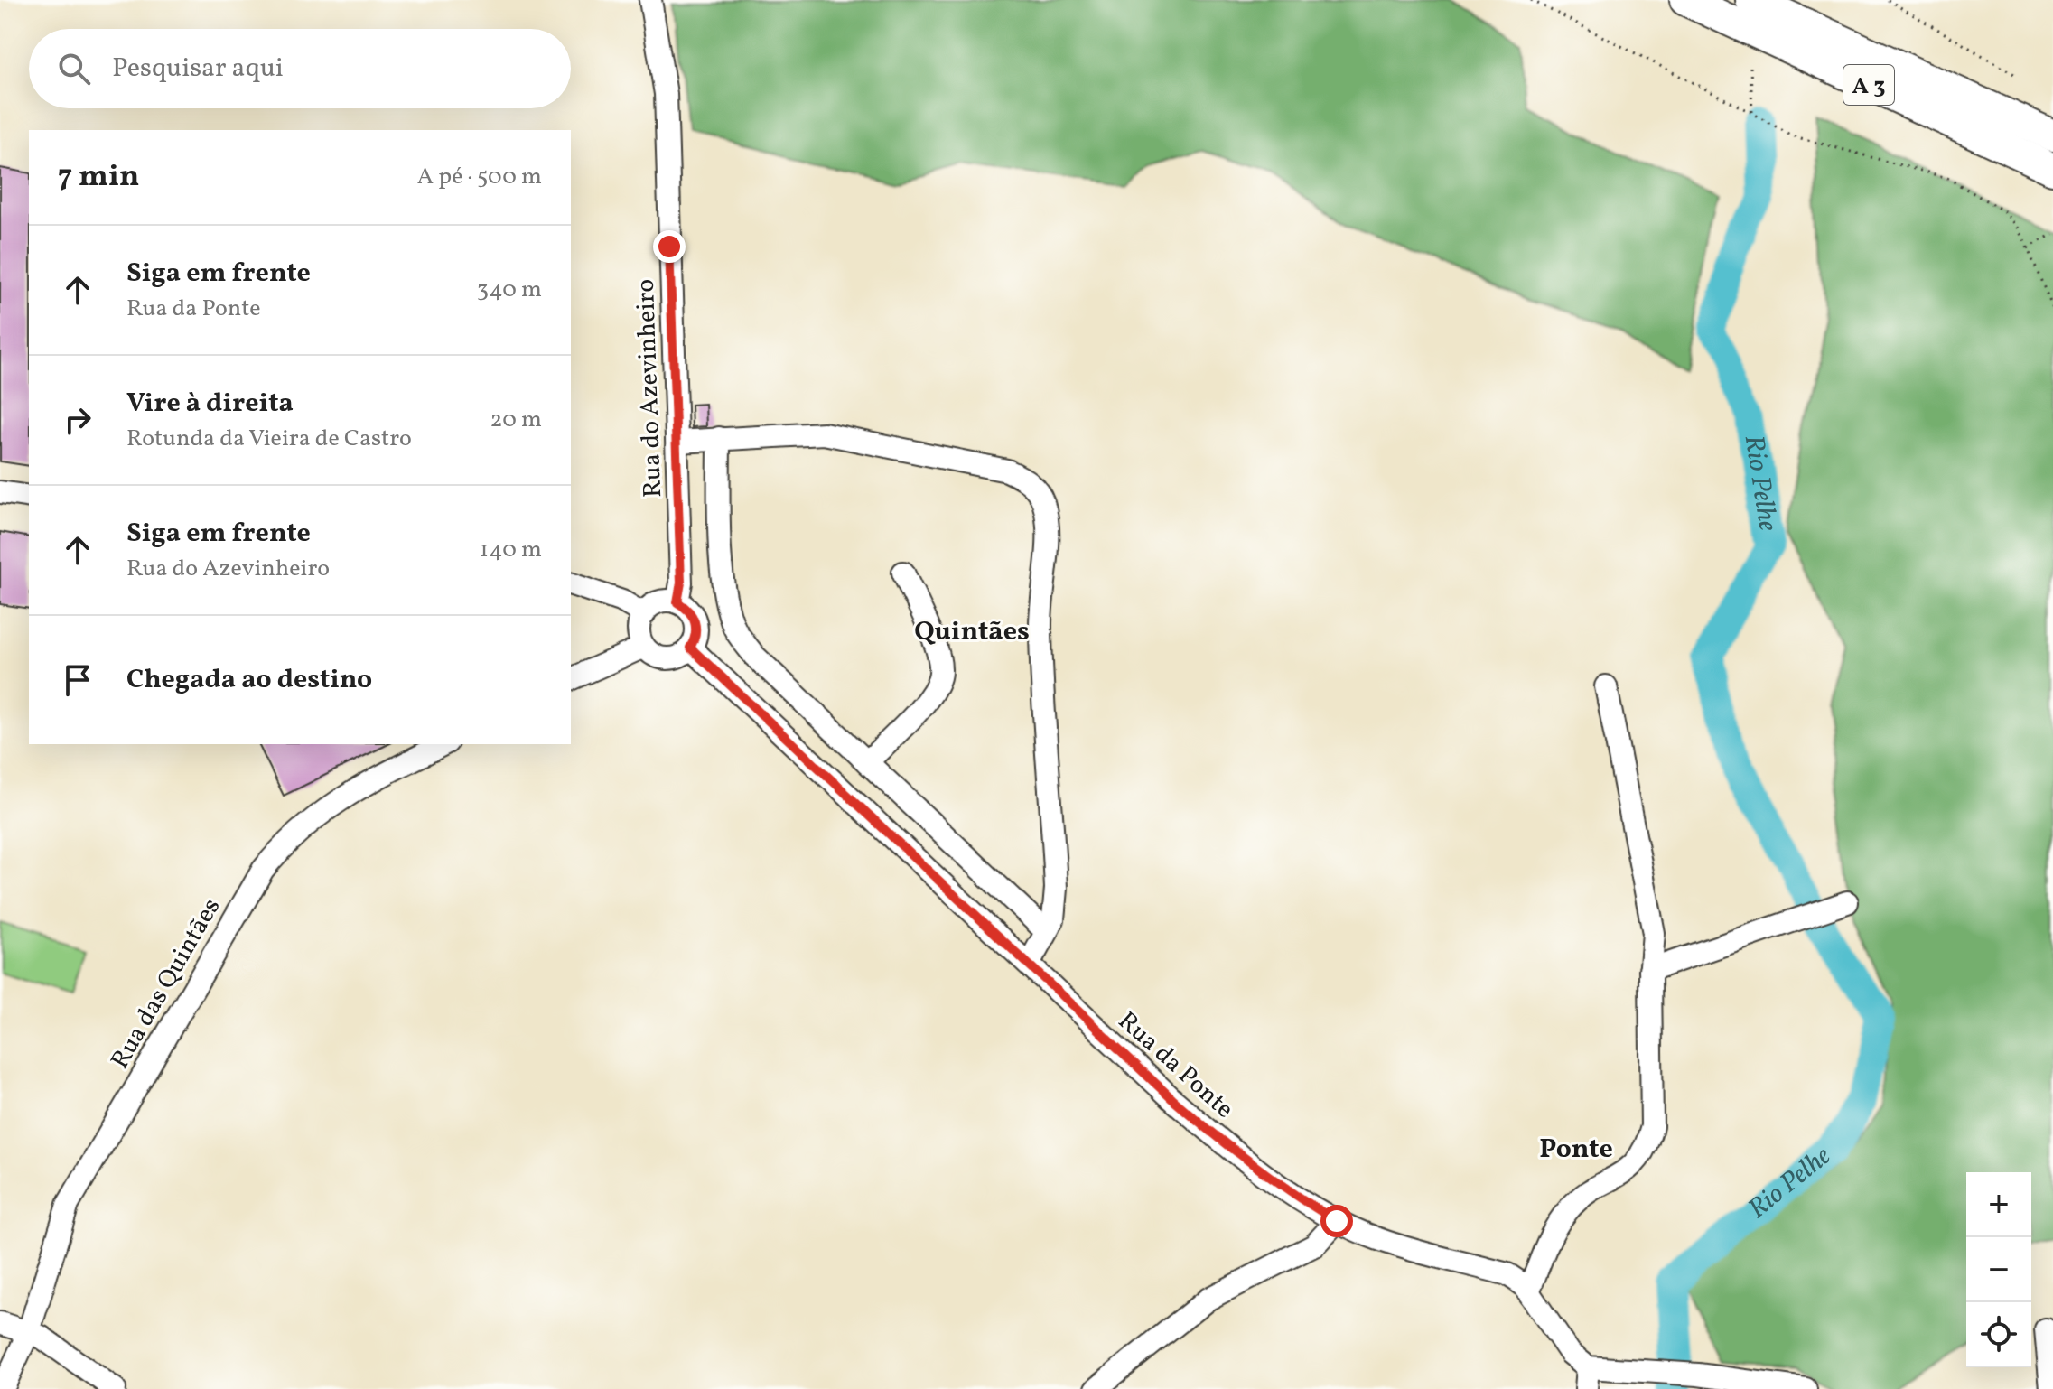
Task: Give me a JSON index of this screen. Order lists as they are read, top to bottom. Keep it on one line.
{"streets":{"highway":["A 3"],"street":["Rua do Azevinheiro","Rua das Quintães","Rua da Ponte"]},"crossings":[["Rua do Azevinheiro","Rua da Ponte"]],"districts":["Quintães","Ponte"],"water":["Rio Pelhe"],"page":{"search":"Pesquisar aqui","heading":["7 min","A pé · 500 m"],"list":[["Siga em frente","Rua da Ponte","340 m"],["Vire à direita","Rotunda da Vieira de Castro","20 m"],["Siga em frente","Rua do Azevinheiro","140 m"],"Chegada ao destino"],"map_buttons":["+","−"]}}
